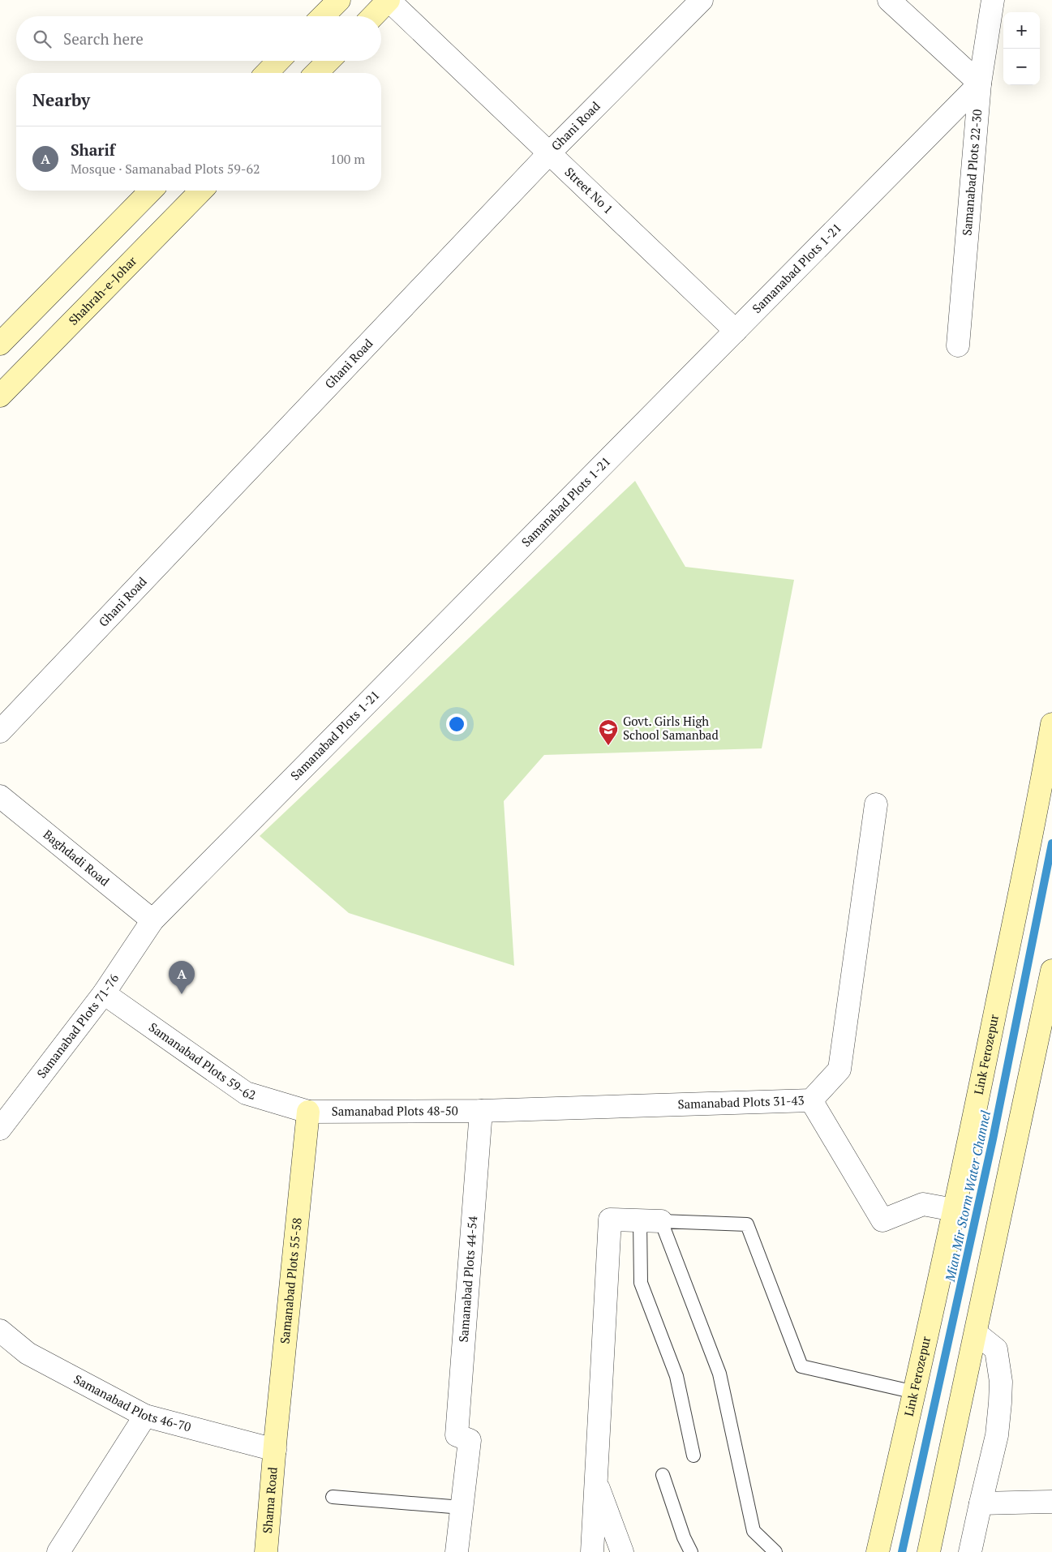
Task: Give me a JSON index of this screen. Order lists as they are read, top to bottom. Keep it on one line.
{"streets":{"main road":["Shahrah-e-Johar","Link Ferozepur","Samanabad Plots 55-58","Shama Road"],"street":["Ghani Road","Samanabad Plots 22-30","Street No 1","Samanabad Plots 1-21","Baghdadi Road","Samanabad Plots 71-76","Samanabad Plots 59-62","Samanabad Plots 31-43","Samanabad Plots 48-50","Samanabad Plots 44-54","Samanabad Plots 46-70"]},"crossings":[["Ghani Road","Street No 1"],["Samanabad Plots 22-30","Samanabad Plots 1-21"],["Street No 1","Samanabad Plots 1-21"],["Samanabad Plots 1-21","Baghdadi Road"],["Samanabad Plots 1-21","Samanabad Plots 71-76"],["Baghdadi Road","Samanabad Plots 71-76"],["Samanabad Plots 71-76","Samanabad Plots 59-62"],["Samanabad Plots 59-62","Samanabad Plots 48-50"],["Samanabad Plots 59-62","Samanabad Plots 55-58"],["Samanabad Plots 31-43","Samanabad Plots 48-50"],["Samanabad Plots 31-43","Samanabad Plots 44-54"],["Samanabad Plots 48-50","Samanabad Plots 44-54"],["Samanabad Plots 48-50","Samanabad Plots 55-58"],["Samanabad Plots 55-58","Samanabad Plots 46-70"],["Samanabad Plots 55-58","Shama Road"],["Samanabad Plots 46-70","Shama Road"]],"water":["Mian Mir Storm Water Channel"],"places":{"school or university":["Govt. Girls High School Samanbad"]},"page":{"map_buttons":["+","−"],"search":"Search here","heading":"Nearby","list":[{"mark":"A","name":"Sharif","note":"Mosque · Samanabad Plots 59-62","value":"100 m"}],"pins":"A"}}
